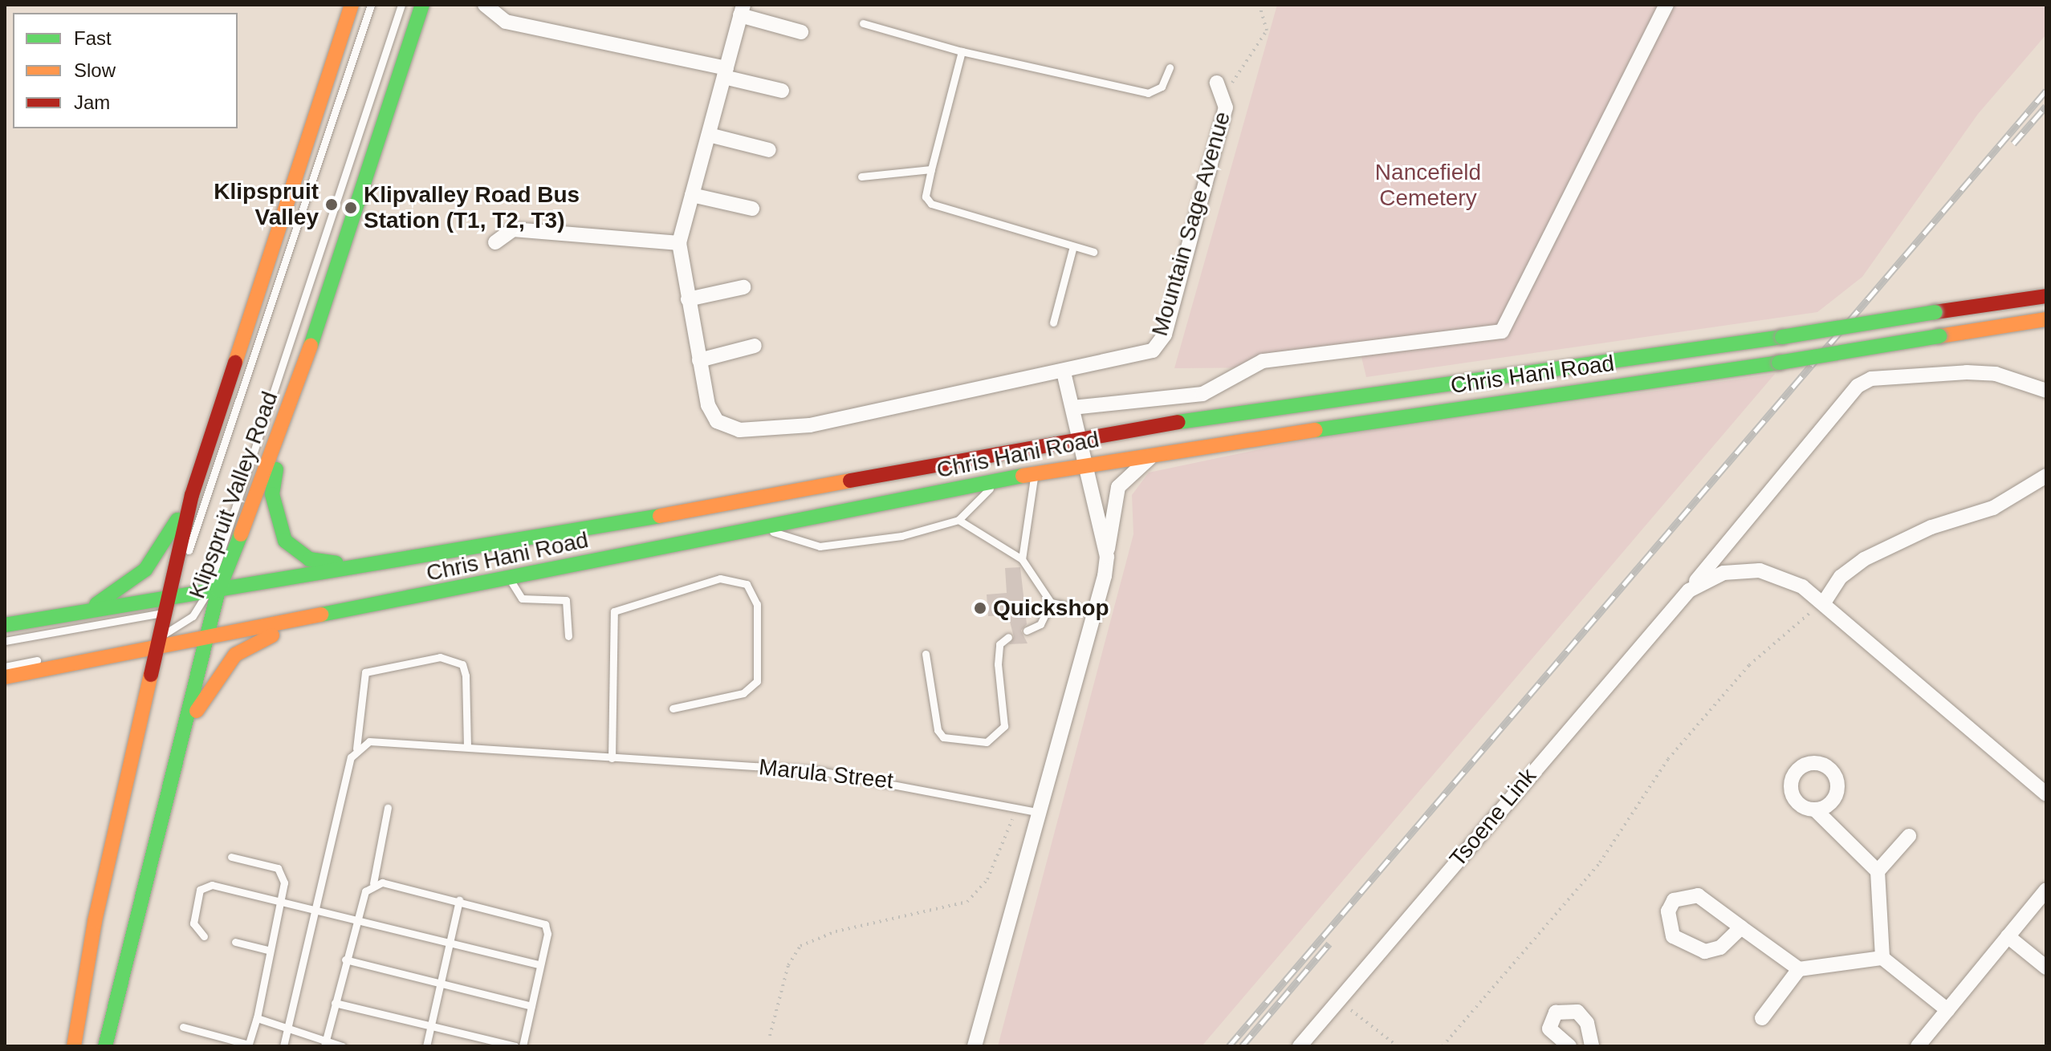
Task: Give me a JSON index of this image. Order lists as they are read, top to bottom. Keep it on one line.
{"streets":{"main road":["Chris Hani Road","Klipspruit Valley Road"],"street":["Mountain Sage Avenue","Tsoene Link"],"lane":["Marula Street"]},"crossings":[["Chris Hani Road","Klipspruit Valley Road"]],"parks":["Nancefield Cemetery"],"places":["Klipspruit Valley","Klipvalley Road Bus Station (T1, T2, T3)","Quickshop"],"legend":["Fast","Slow","Jam"]}
